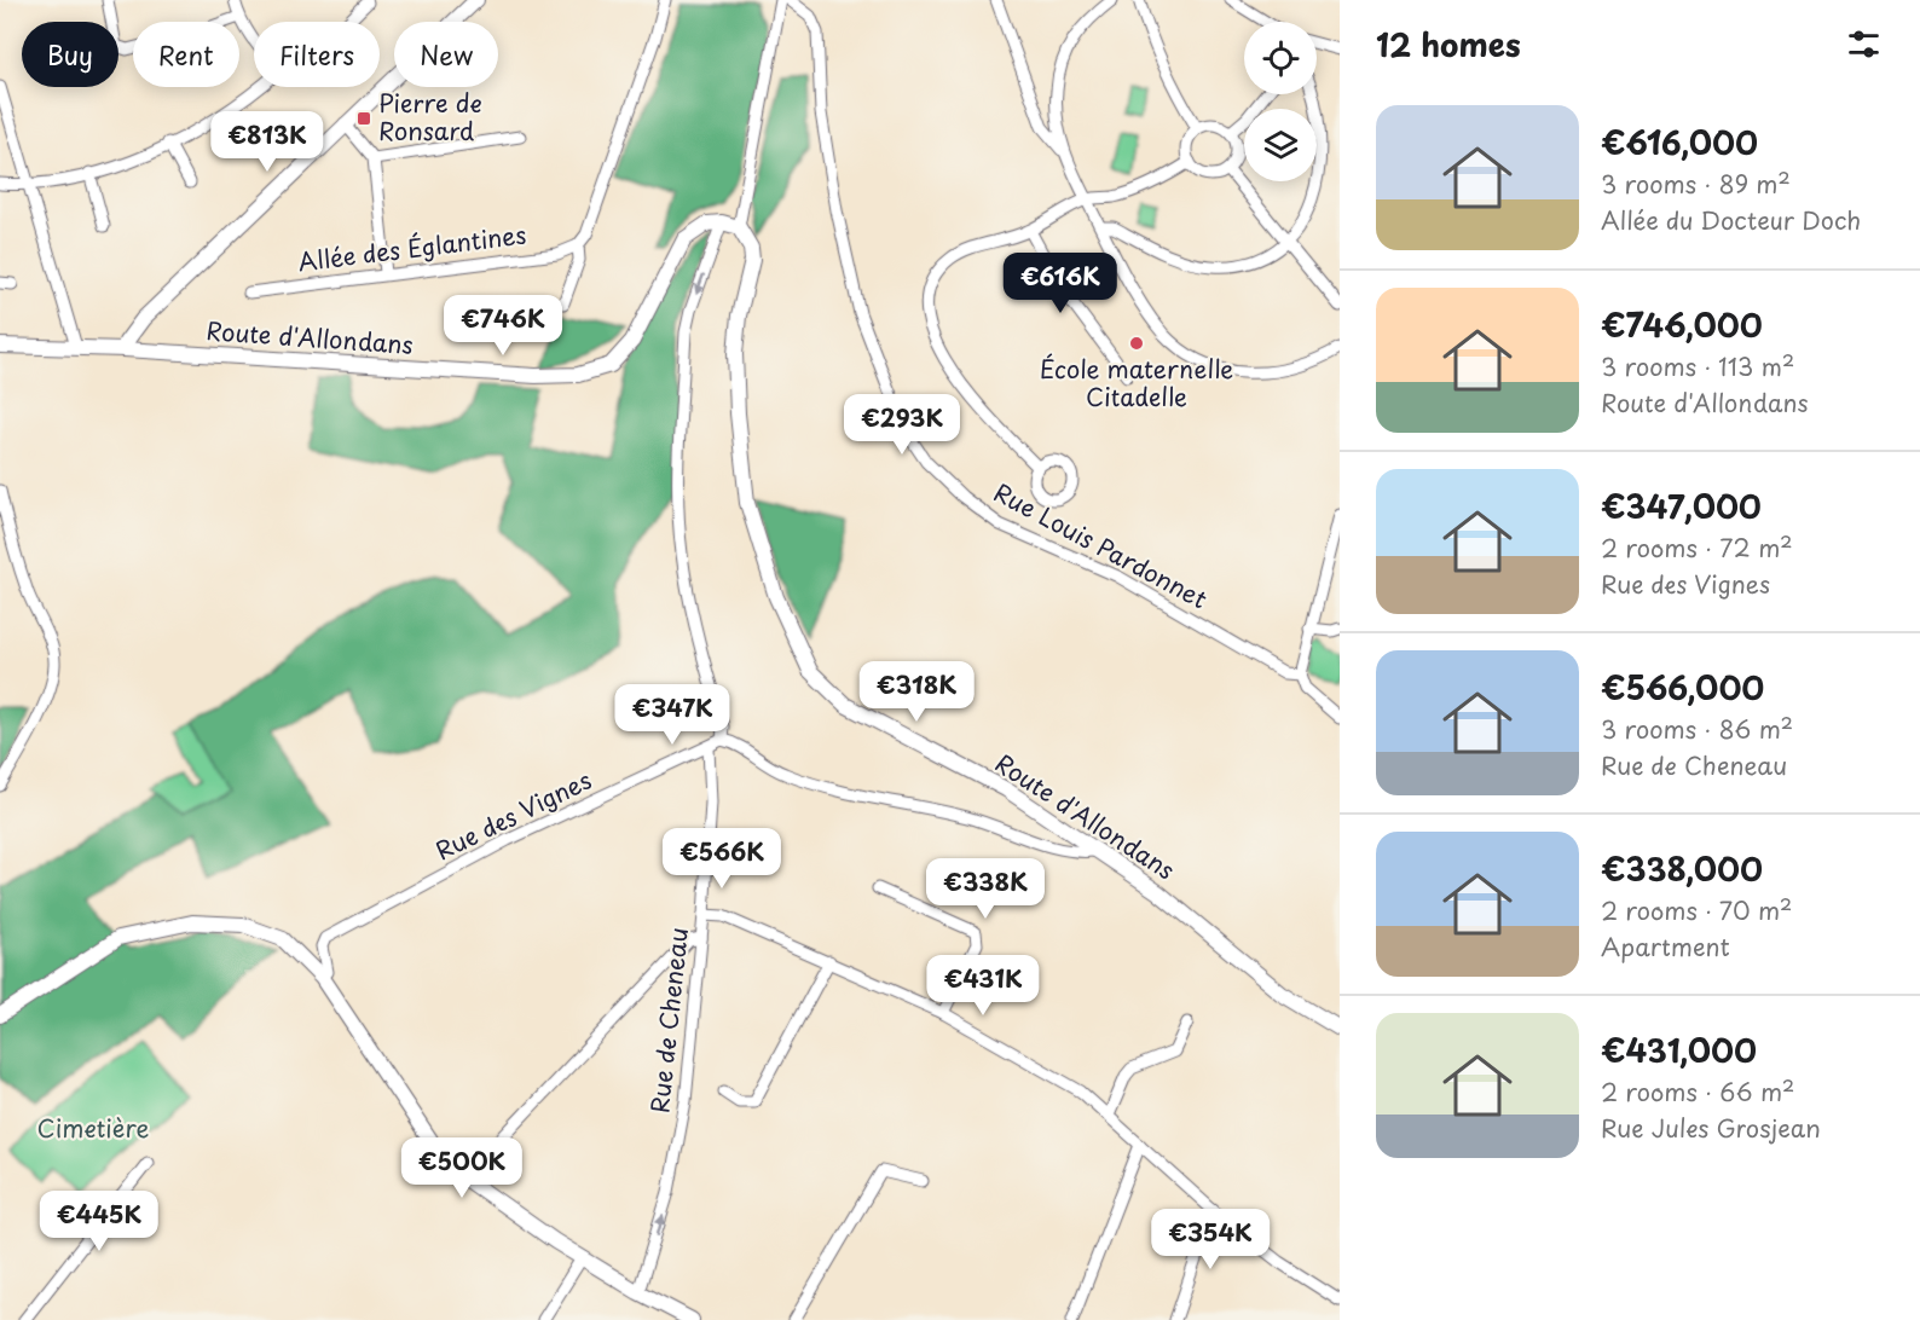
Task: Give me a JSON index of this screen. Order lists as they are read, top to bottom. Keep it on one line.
{"streets":{"main road":["Route d'Allondans"],"street":["Allée des Églantines","Rue Louis Pardonnet","Rue des Vignes","Rue de Cheneau"]},"crossings":[["Rue des Vignes","Rue de Cheneau"]],"one_way":["Rue de Cheneau"],"parks":["Cimetière"],"places":{"transit":["Pierre de Ronsard"],"other":["École maternelle Citadelle"]},"page":{"heading":"12 homes","chip":["Buy","Rent","Filters","New"],"list":[{"name":"€616,000","note":"3 rooms · 89 m² · Allée du Docteur Doch"},{"name":"€746,000","note":"3 rooms · 113 m² · Route d'Allondans"},{"name":"€347,000","note":"2 rooms · 72 m² · Rue des Vignes"},{"name":"€566,000","note":"3 rooms · 86 m² · Rue de Cheneau"},{"name":"€338,000","note":"2 rooms · 70 m² · Apartment"},{"name":"€431,000","note":"2 rooms · 66 m² · Rue Jules Grosjean"}],"price":["€813K","€616K","€746K","€293K","€318K","€347K","€566K","€338K","€431K","€500K","€445K","€354K"]}}
